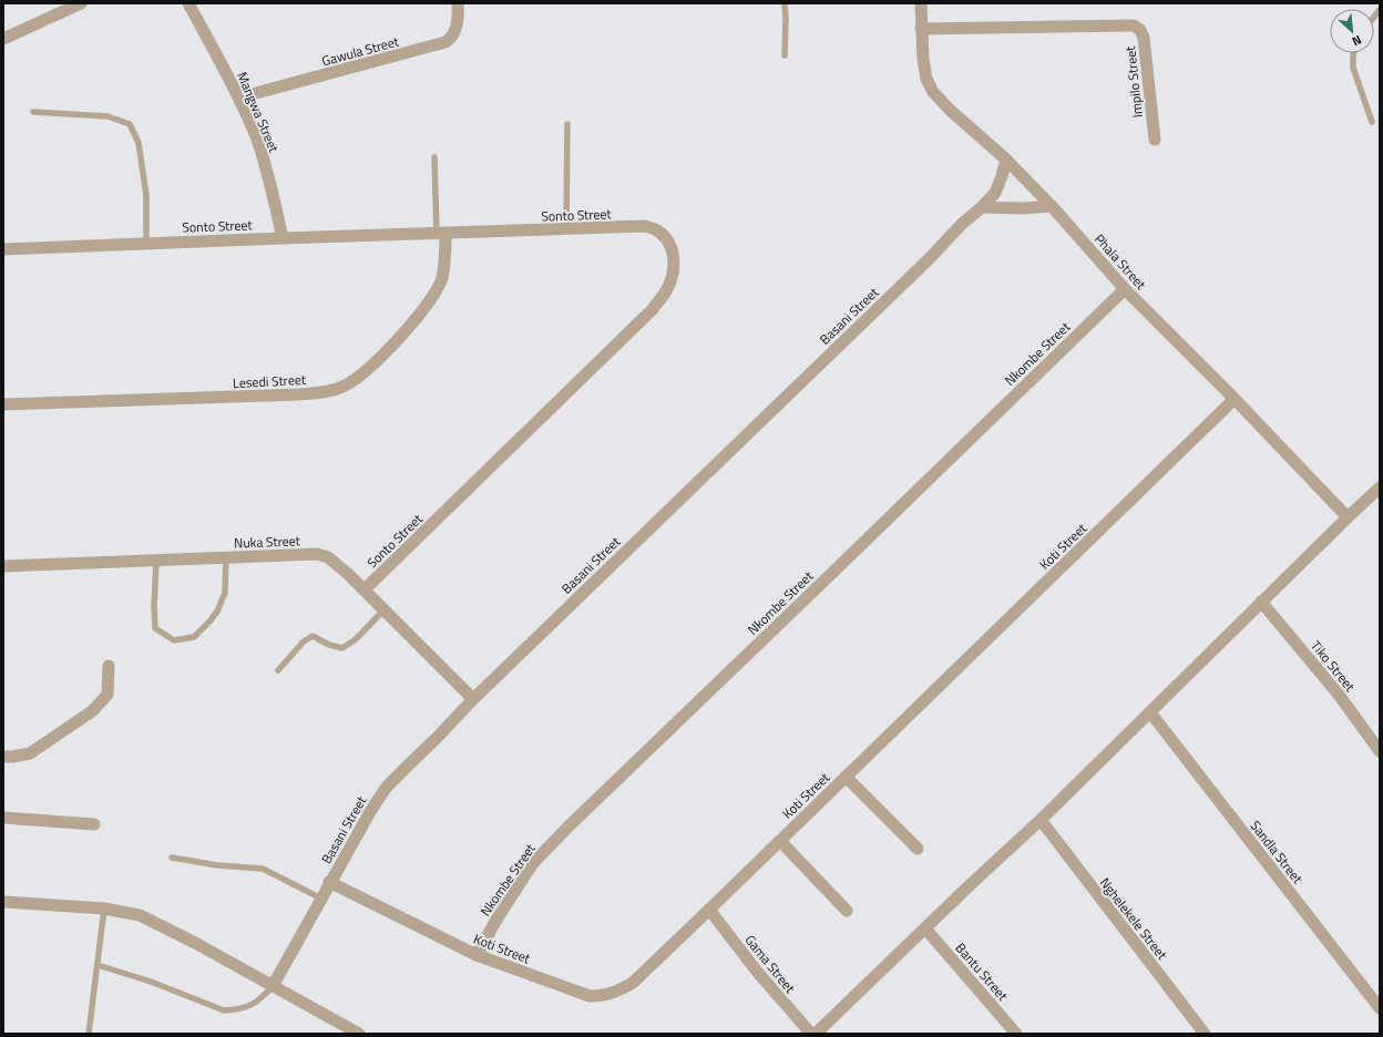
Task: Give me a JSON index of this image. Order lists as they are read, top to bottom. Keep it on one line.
{"streets":{"street":["Gawula Street","Impilo Street","Mangwa Street","Sonto Street","Phala Street","Basani Street","Nkombe Street","Lesedi Street","Nuka Street","Koti Street","Tiko Street","Sandla Street","Nghelekele Street","Gama Street","Bantu Street"]},"crossings":[["Gawula Street","Mangwa Street"],["Impilo Street","Phala Street"],["Mangwa Street","Sonto Street"],["Sonto Street","Lesedi Street"],["Sonto Street","Nuka Street"],["Phala Street","Basani Street"],["Phala Street","Nkombe Street"],["Phala Street","Koti Street"],["Basani Street","Nuka Street"],["Basani Street","Koti Street"],["Nkombe Street","Koti Street"],["Koti Street","Gama Street"]],"north":"bottom right"}
